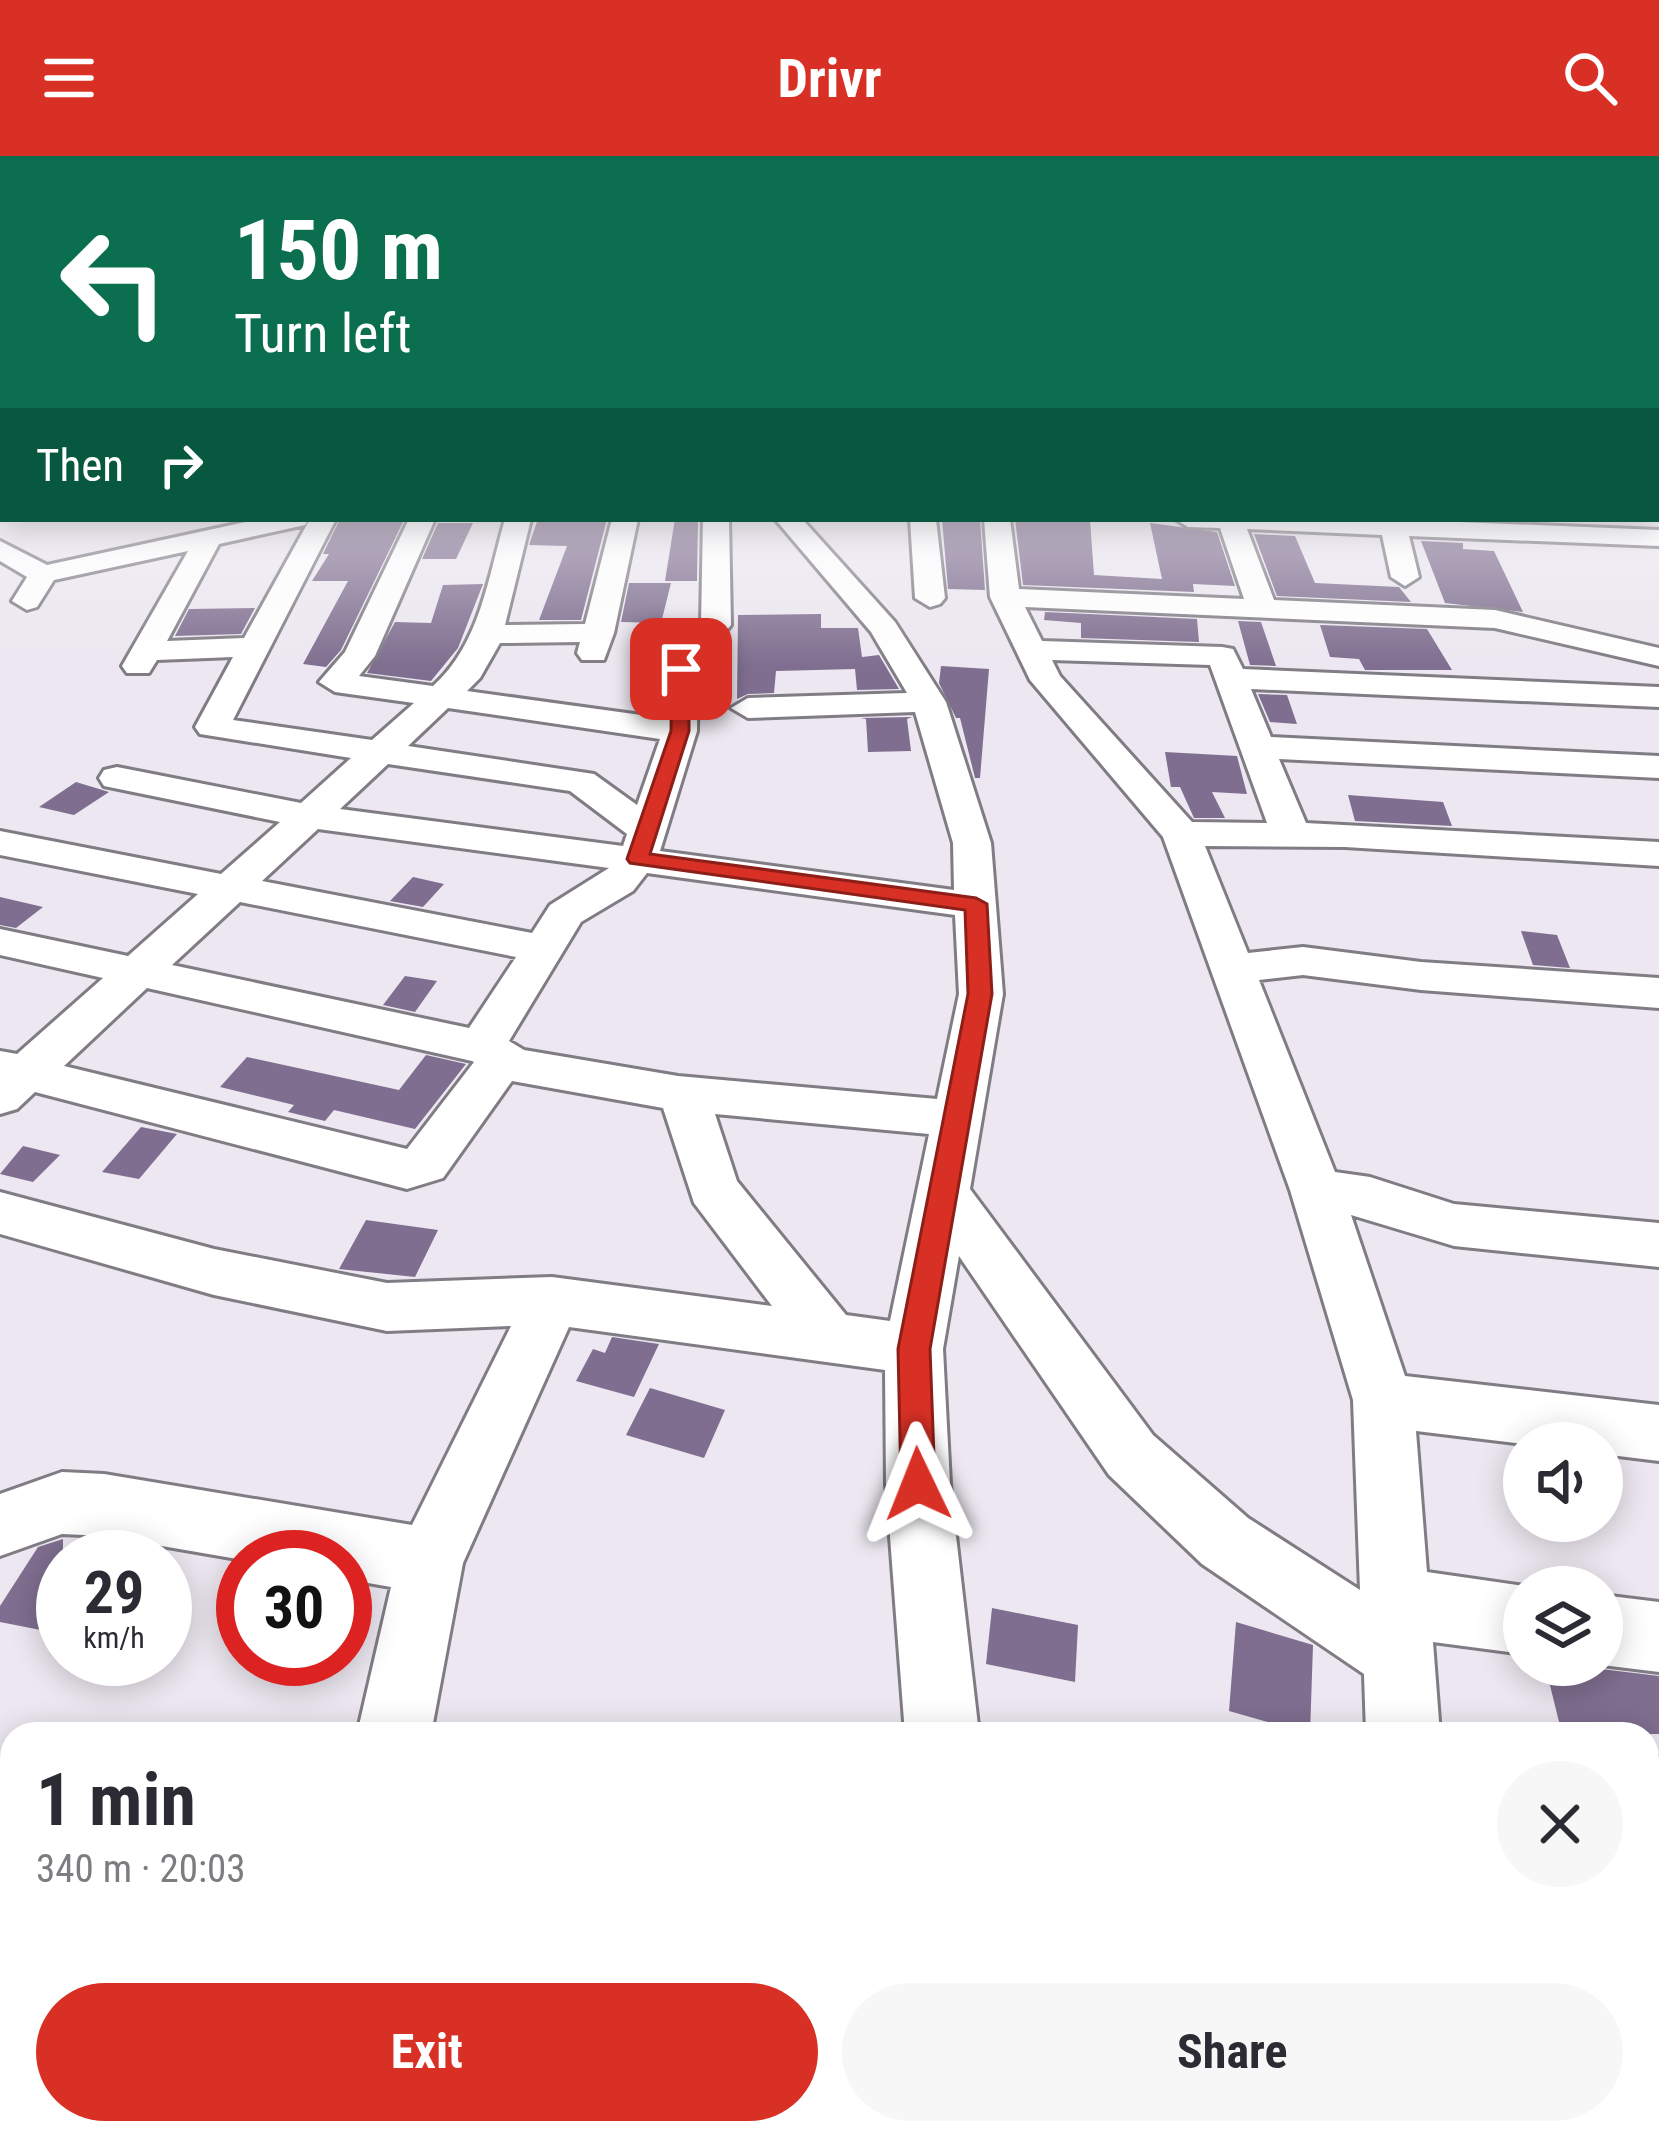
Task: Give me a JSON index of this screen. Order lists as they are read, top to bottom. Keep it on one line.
{"page":{"header":"Drivr","turn":["150 m","Turn left"],"then":"Then","speed":"29 km/h","limit":"30","heading":["1 min","340 m · 20:03"],"buttons":["Exit","Share"]}}
